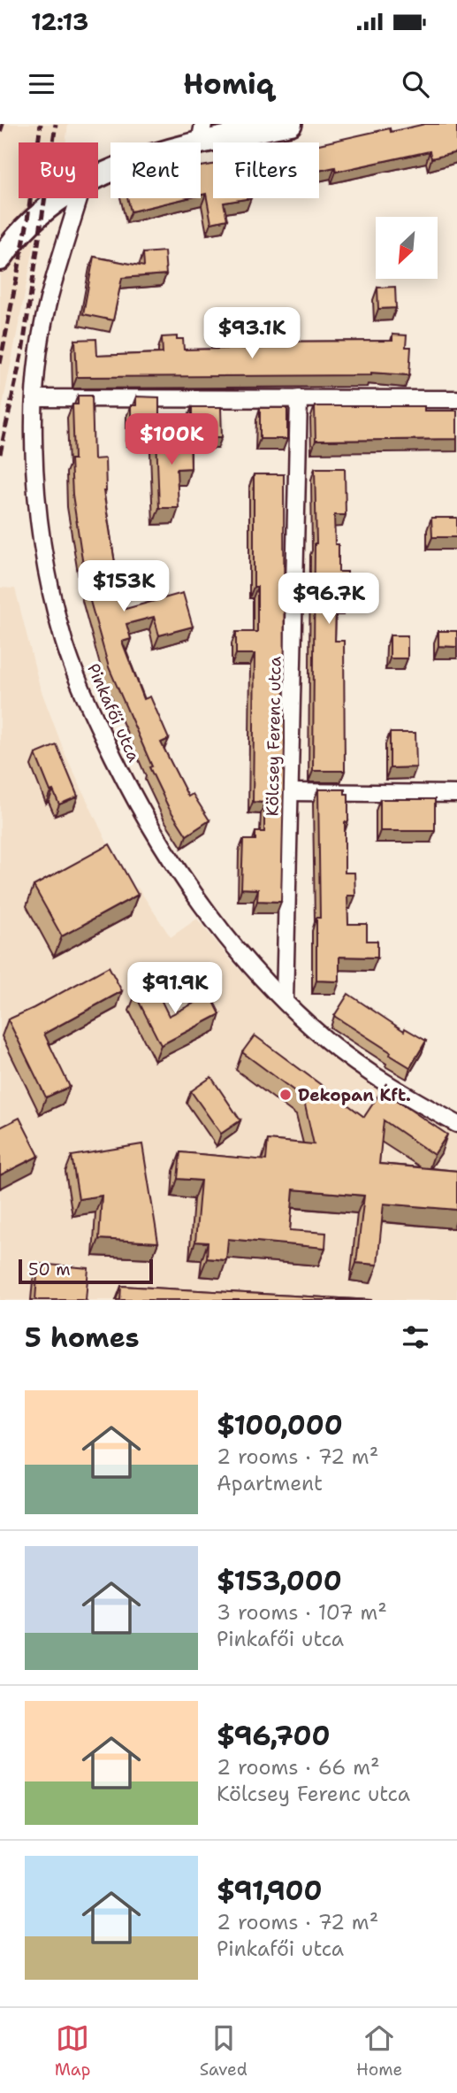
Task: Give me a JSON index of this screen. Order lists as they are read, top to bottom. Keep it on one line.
{"streets":{"street":["Pinkafői utca","Kölcsey Ferenc utca"]},"crossings":[["Pinkafői utca","Kölcsey Ferenc utca"]],"places":["Dekopan Kft."],"scale_bar":"50 m","north":"bottom left","page":{"status":"12:13","header":"Homiq","chip":["Buy","Rent","Filters"],"price":["$93.1K","$100K","$153K","$96.7K","$91.9K"],"scale":"50 m","heading":"5 homes","list":[{"name":"$100,000","note":"2 rooms · 72 m² · Apartment"},{"name":"$153,000","note":"3 rooms · 107 m² · Pinkafői utca"},{"name":"$96,700","note":"2 rooms · 66 m² · Kölcsey Ferenc utca"},{"name":"$91,900","note":"2 rooms · 72 m² · Pinkafői utca"}],"tabs":["Map","Saved","Home"]}}
